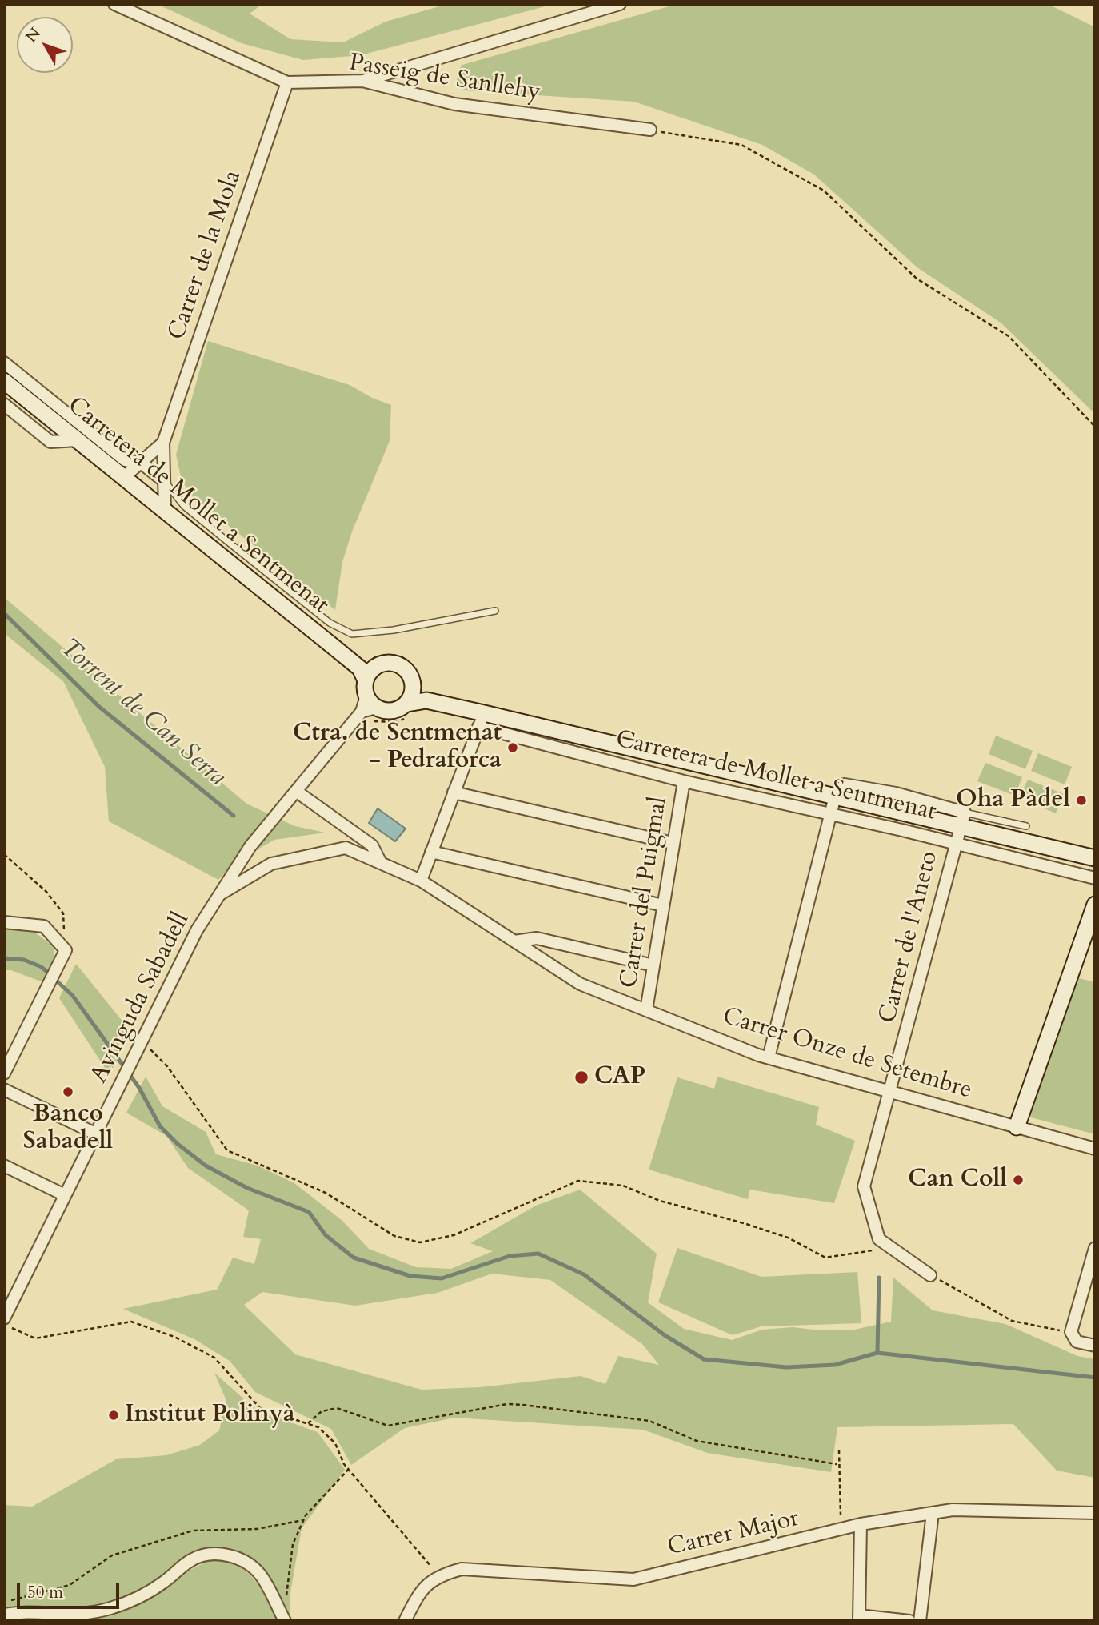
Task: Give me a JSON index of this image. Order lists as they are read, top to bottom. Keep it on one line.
{"streets":{"street":["Passeig de Sanllehy","Carrer de la Mola","Carretera de Mollet a Sentmenat","Carrer del Puigmal","Carrer de l'Aneto","Avinguda Sabadell","Carrer Onze de Setembre","Carrer Major"]},"crossings":[["Passeig de Sanllehy","Carrer de la Mola"],["Carrer de la Mola","Carretera de Mollet a Sentmenat"],["Carretera de Mollet a Sentmenat","Carrer del Puigmal"],["Carretera de Mollet a Sentmenat","Carrer de l'Aneto"],["Carrer del Puigmal","Carrer Onze de Setembre"],["Carrer de l'Aneto","Carrer Onze de Setembre"],["Avinguda Sabadell","Carrer Onze de Setembre"]],"water":["Torrent de Can Serra"],"places":["Ctra. de Sentmenat - Pedraforca","Oha Pàdel","CAP","Banco Sabadell","Can Coll","Institut Polinyà"],"scale_bar":"50 m","north":"top left"}
